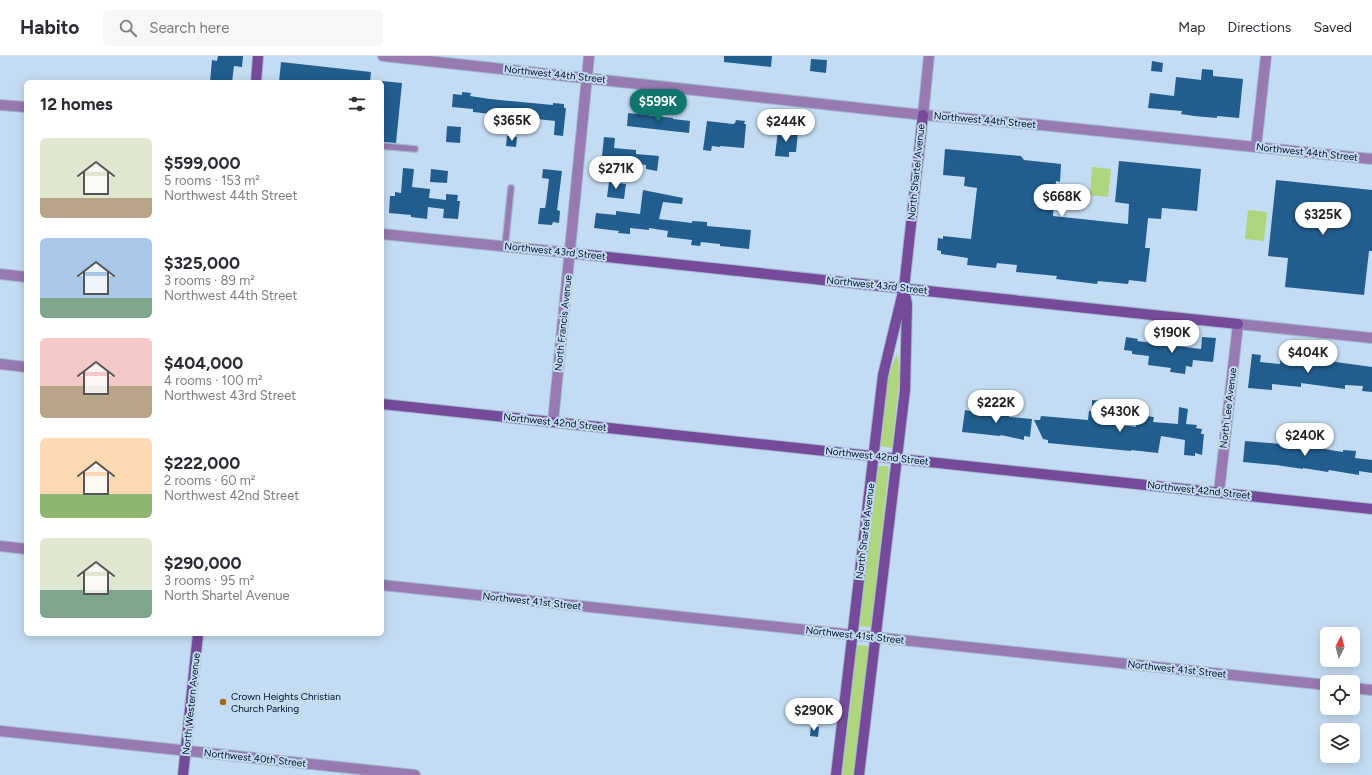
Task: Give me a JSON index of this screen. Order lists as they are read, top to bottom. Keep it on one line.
{"streets":{"street":["Northwest 44th Street","North Shartel Avenue","Northwest 43rd Street","North Francis Avenue","North Lee Avenue","Northwest 42nd Street","Northwest 41st Street","North Western Avenue","Northwest 40th Street"]},"crossings":[["Northwest 44th Street","North Shartel Avenue"],["Northwest 44th Street","North Francis Avenue"],["North Shartel Avenue","Northwest 43rd Street"],["North Shartel Avenue","Northwest 42nd Street"],["North Shartel Avenue","Northwest 41st Street"],["Northwest 43rd Street","North Francis Avenue"],["Northwest 43rd Street","North Lee Avenue"],["North Francis Avenue","Northwest 42nd Street"],["North Lee Avenue","Northwest 42nd Street"],["North Western Avenue","Northwest 40th Street"]],"places":["Crown Heights Christian Church Parking"],"north":"top","page":{"header":"Habito","search":"Search here","nav":["Map","Directions","Saved"],"heading":"12 homes","price":["$599K","$365K","$244K","$271K","$668K","$325K","$190K","$404K","$222K","$430K","$240K","$290K"],"list":[{"name":"$599,000","note":"5 rooms · 153 m² · Northwest 44th Street"},{"name":"$325,000","note":"3 rooms · 89 m² · Northwest 44th Street"},{"name":"$404,000","note":"4 rooms · 100 m² · Northwest 43rd Street"},{"name":"$222,000","note":"2 rooms · 60 m² · Northwest 42nd Street"},{"name":"$290,000","note":"3 rooms · 95 m² · North Shartel Avenue"}]}}
